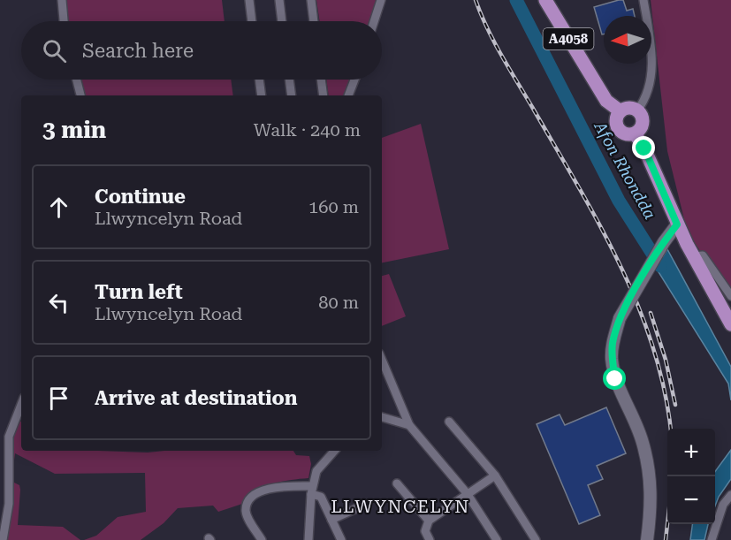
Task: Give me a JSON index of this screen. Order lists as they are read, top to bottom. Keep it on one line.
{"streets":{"main road":["A4058"]},"districts":["LLWYNCELYN"],"water":["Afon Rhondda"],"north":"left","page":{"search":"Search here","heading":["3 min","Walk · 240 m"],"list":[["Continue","Llwyncelyn Road","160 m"],["Turn left","Llwyncelyn Road","80 m"],"Arrive at destination"],"map_buttons":["+","−"]}}
